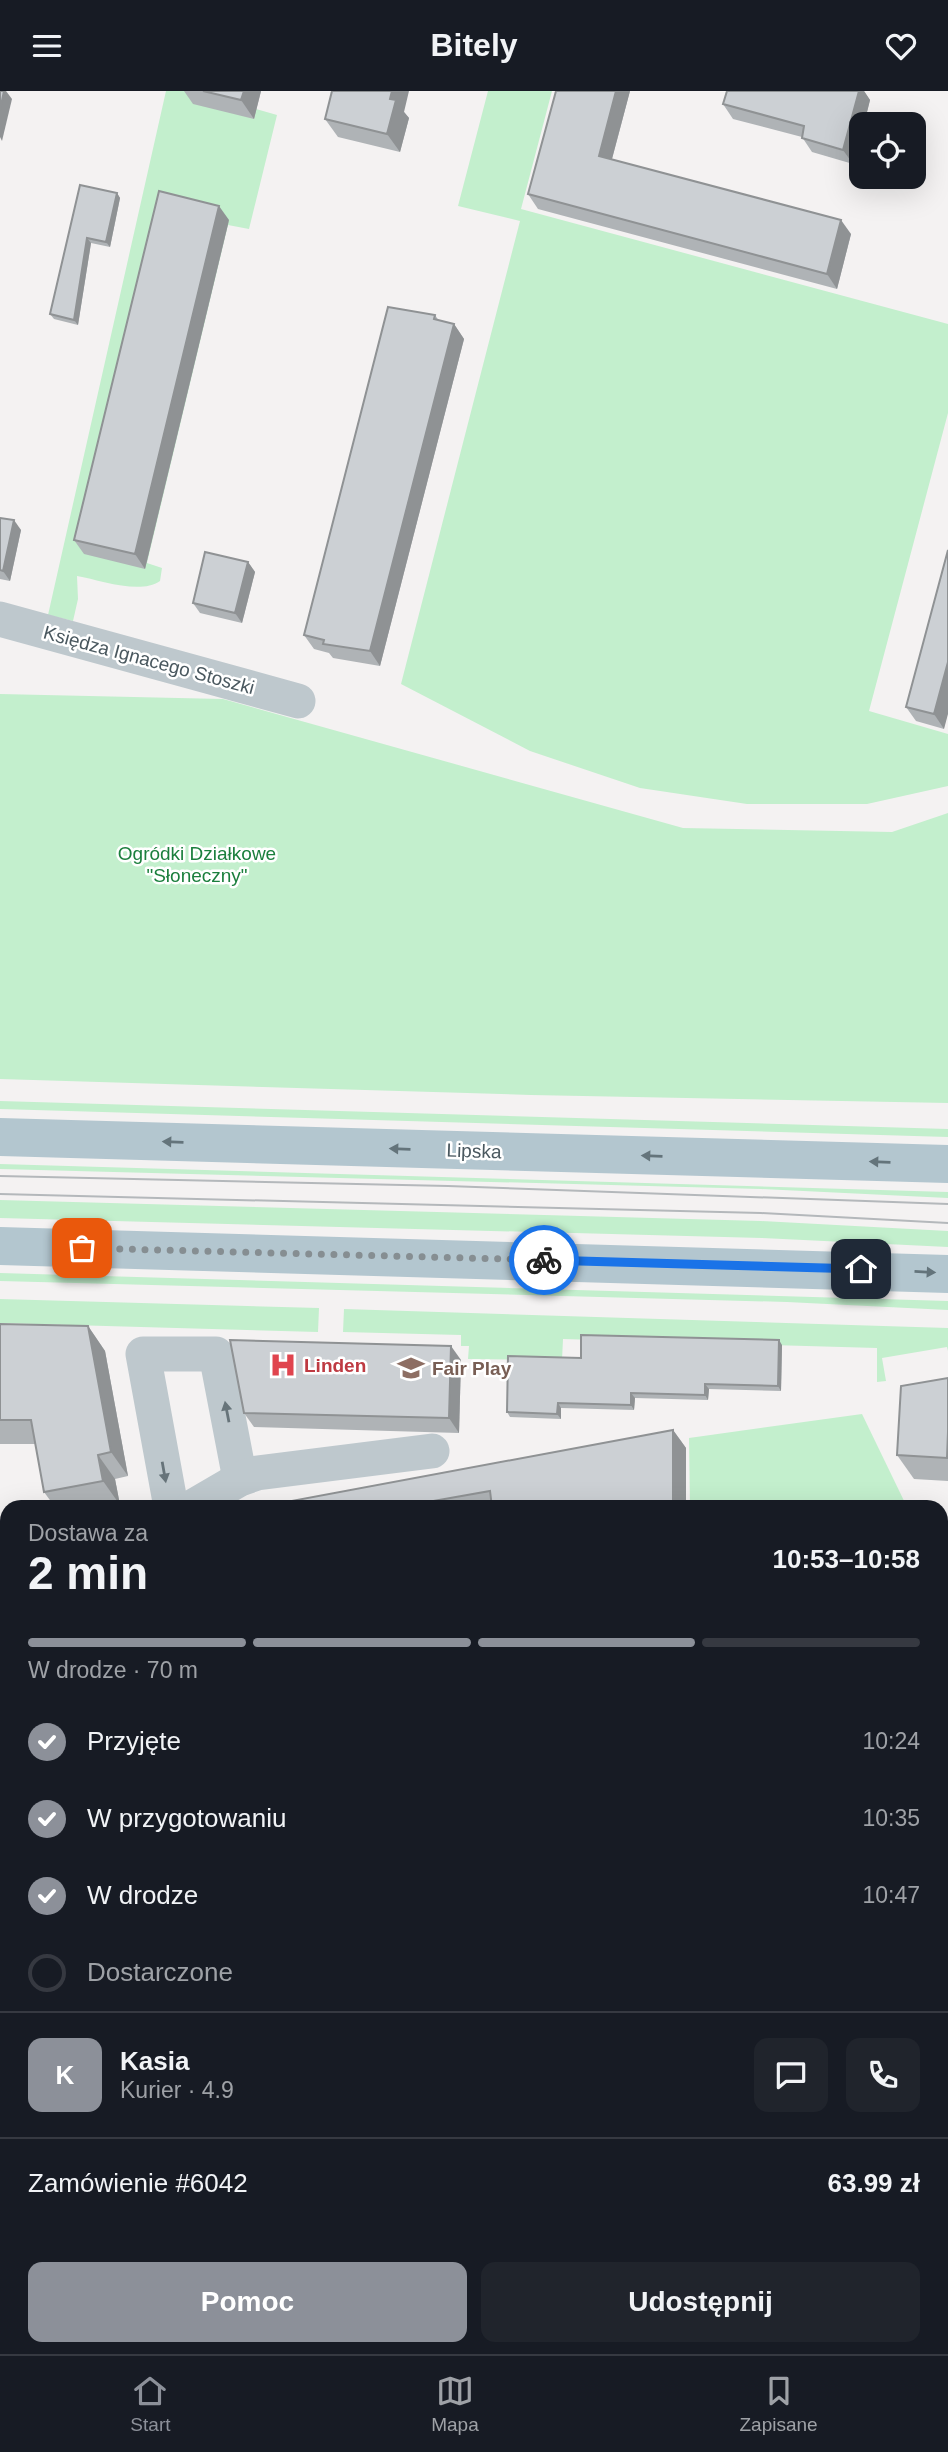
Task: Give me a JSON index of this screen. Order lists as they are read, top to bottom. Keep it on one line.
{"streets":{"main road":["Lipska"],"street":["Księdza Ignacego Stoszki"]},"parks":["Ogródki Działkowe \"Słoneczny\""],"places":{"hospital":["Linden"],"school or university":["Fair Play"]},"page":{"header":"Bitely","heading":["2 min","Dostawa za","10:53–10:58"],"panel":["Kasia","Kurier · 4.9","Zamówienie #6042","63.99 zł"],"bar":"W drodze · 70 m","list":[["Przyjęte","10:24"],["W przygotowaniu","10:35"],["W drodze","10:47"],"Dostarczone"],"round":"K","buttons":["Pomoc","Udostępnij"],"tabs":["Start","Mapa","Zapisane"]}}
